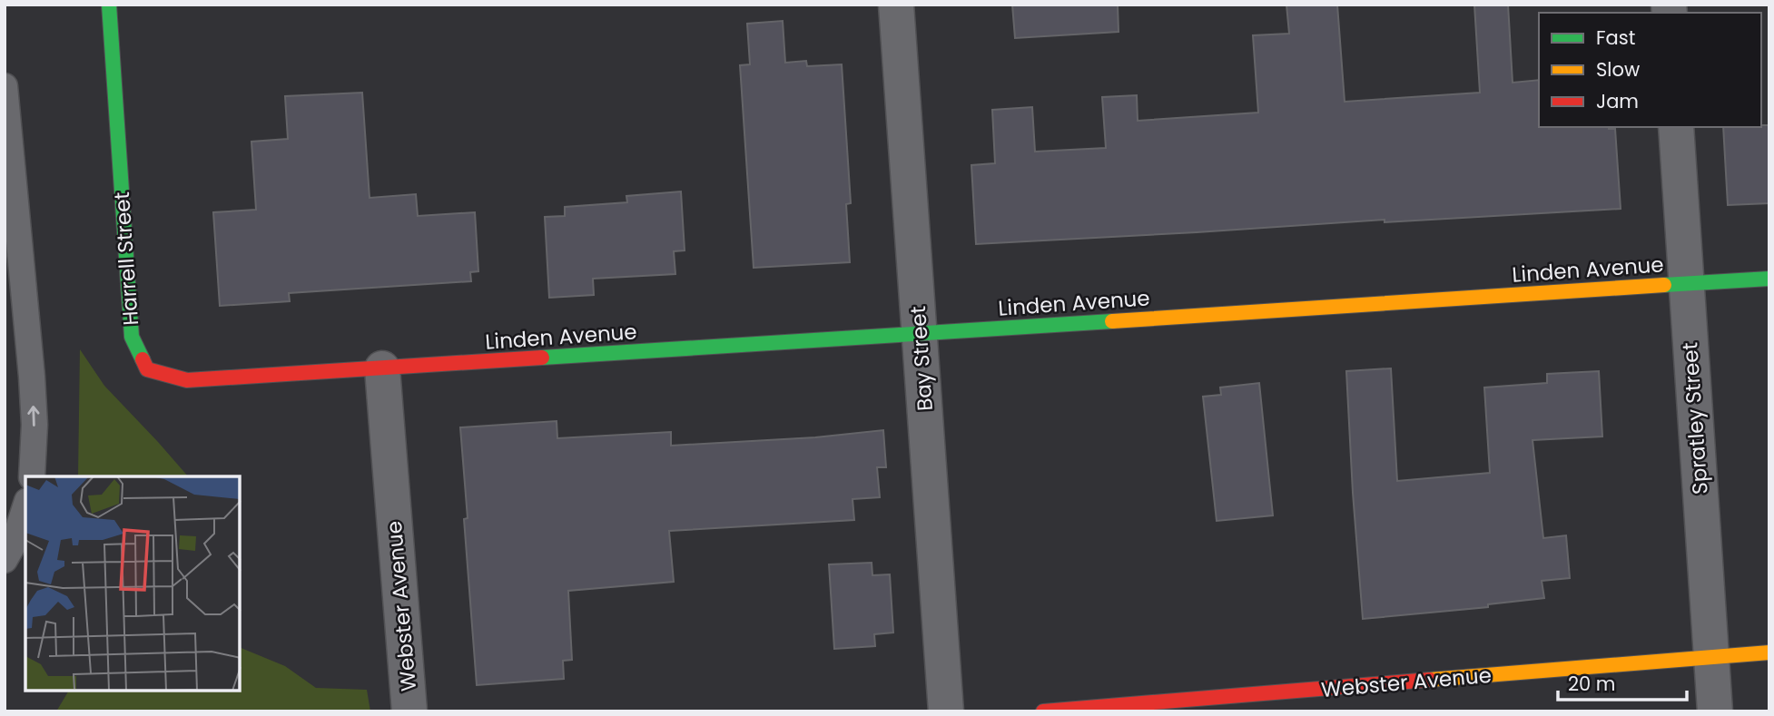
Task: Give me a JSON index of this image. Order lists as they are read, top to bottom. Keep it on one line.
{"streets":{"street":["Harrell Street","Linden Avenue","Bay Street","Spratley Street","Webster Avenue"]},"crossings":[["Harrell Street","Linden Avenue"],["Harrell Street","Webster Avenue"],["Linden Avenue","Bay Street"],["Linden Avenue","Spratley Street"],["Linden Avenue","Webster Avenue"],["Spratley Street","Webster Avenue"]],"legend":["Fast","Slow","Jam"],"scale_bar":"20 m"}
